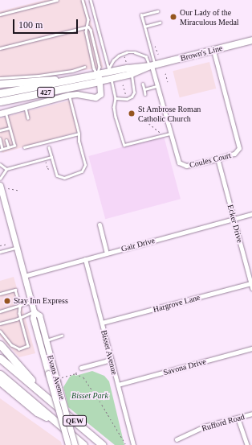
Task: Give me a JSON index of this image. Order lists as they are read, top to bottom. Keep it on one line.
{"streets":{"highway":["427","QEW"],"main road":["Brown's Line","Evans Avenue"],"street":["Coules Court","Ecker Drive","Gair Drive","Hargrove Lane","Bisset Avenue","Savona Drive","Rufford Road"]},"crossings":[["Brown's Line","427"],["Brown's Line","Coules Court"],["Coules Court","Ecker Drive"],["Ecker Drive","Gair Drive"],["Ecker Drive","Hargrove Lane"],["Gair Drive","Bisset Avenue"],["Gair Drive","Evans Avenue"],["Hargrove Lane","Bisset Avenue"],["Bisset Avenue","Savona Drive"]],"parks":["Bisset Park"],"places":["Our Lady of the Miraculous Medal","St Ambrose Roman Catholic Church","Stay Inn Express"],"scale_bar":"100 m"}
